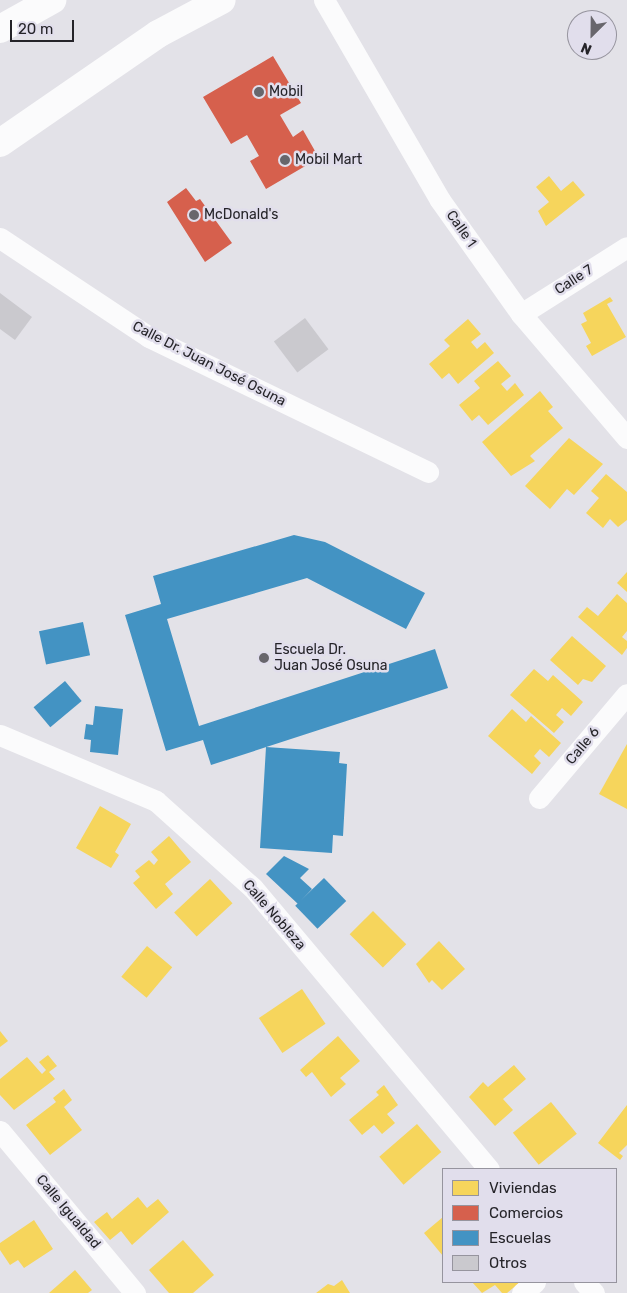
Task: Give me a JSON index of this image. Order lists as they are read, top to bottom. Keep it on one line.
{"streets":{"street":["Calle 1","Calle 7","Calle Dr. Juan José Osuna","Calle 6","Calle Nobleza","Calle Igualdad"]},"crossings":[["Calle 1","Calle 7"]],"places":["Mobil","Mobil Mart","McDonald's","Escuela Dr. Juan José Osuna"],"legend":["Viviendas","Comercios","Escuelas","Otros"],"scale_bar":"20 m","north":"bottom left"}
